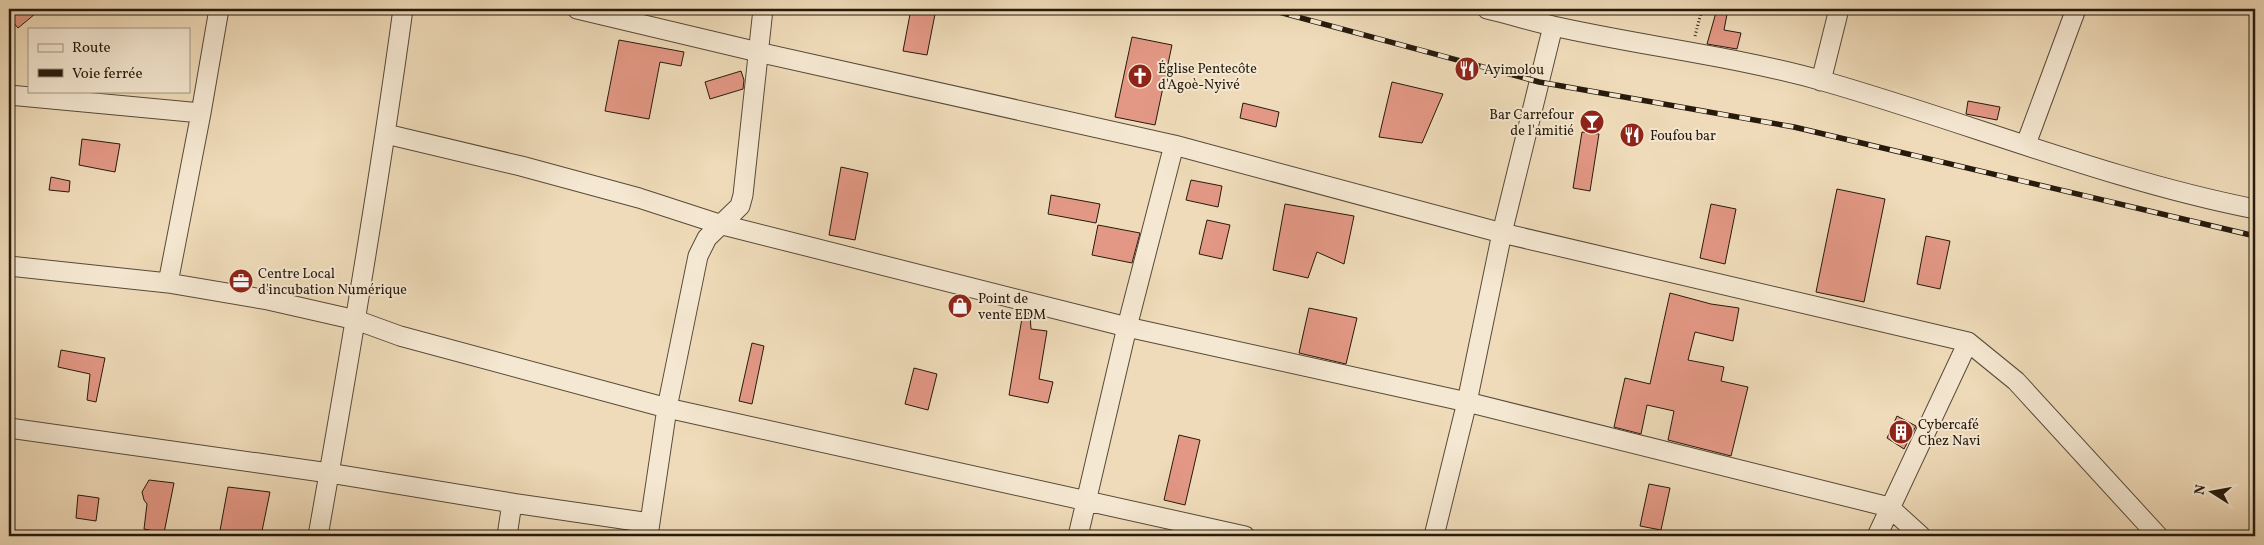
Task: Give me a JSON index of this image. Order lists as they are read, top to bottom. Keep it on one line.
{"places":{"restaurant":["Ayimolou","Foufou bar"],"church":["Église Pentecôte d'Agoè-Nyivé"],"bar":["Bar Carrefour de l'amitié"],"office":["Centre Local d'incubation Numérique"],"shop":["Point de vente EDM"],"building":["Cybercafé Chez Navi"]},"legend":["Route","Voie ferrée"],"north":"left"}
